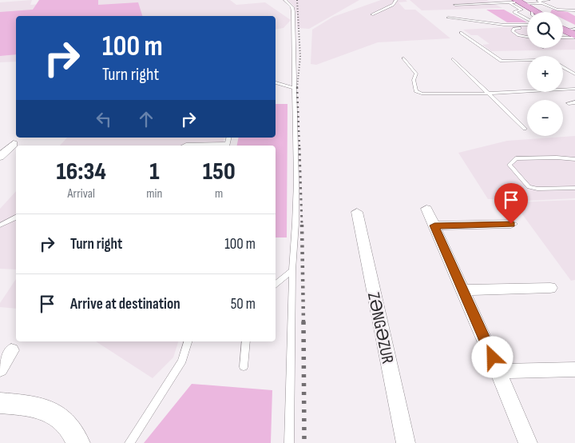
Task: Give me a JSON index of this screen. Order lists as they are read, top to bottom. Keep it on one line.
{"streets":{"street":["ZƏNGƏZUR"]},"page":{"map_buttons":["+","−"],"turn":["100 m","Turn right"],"eta":["16:34","Arrival","1","min","150","m"],"list":[{"name":"Turn right","value":"100 m"},{"name":"Arrive at destination","value":"50 m"}]}}
